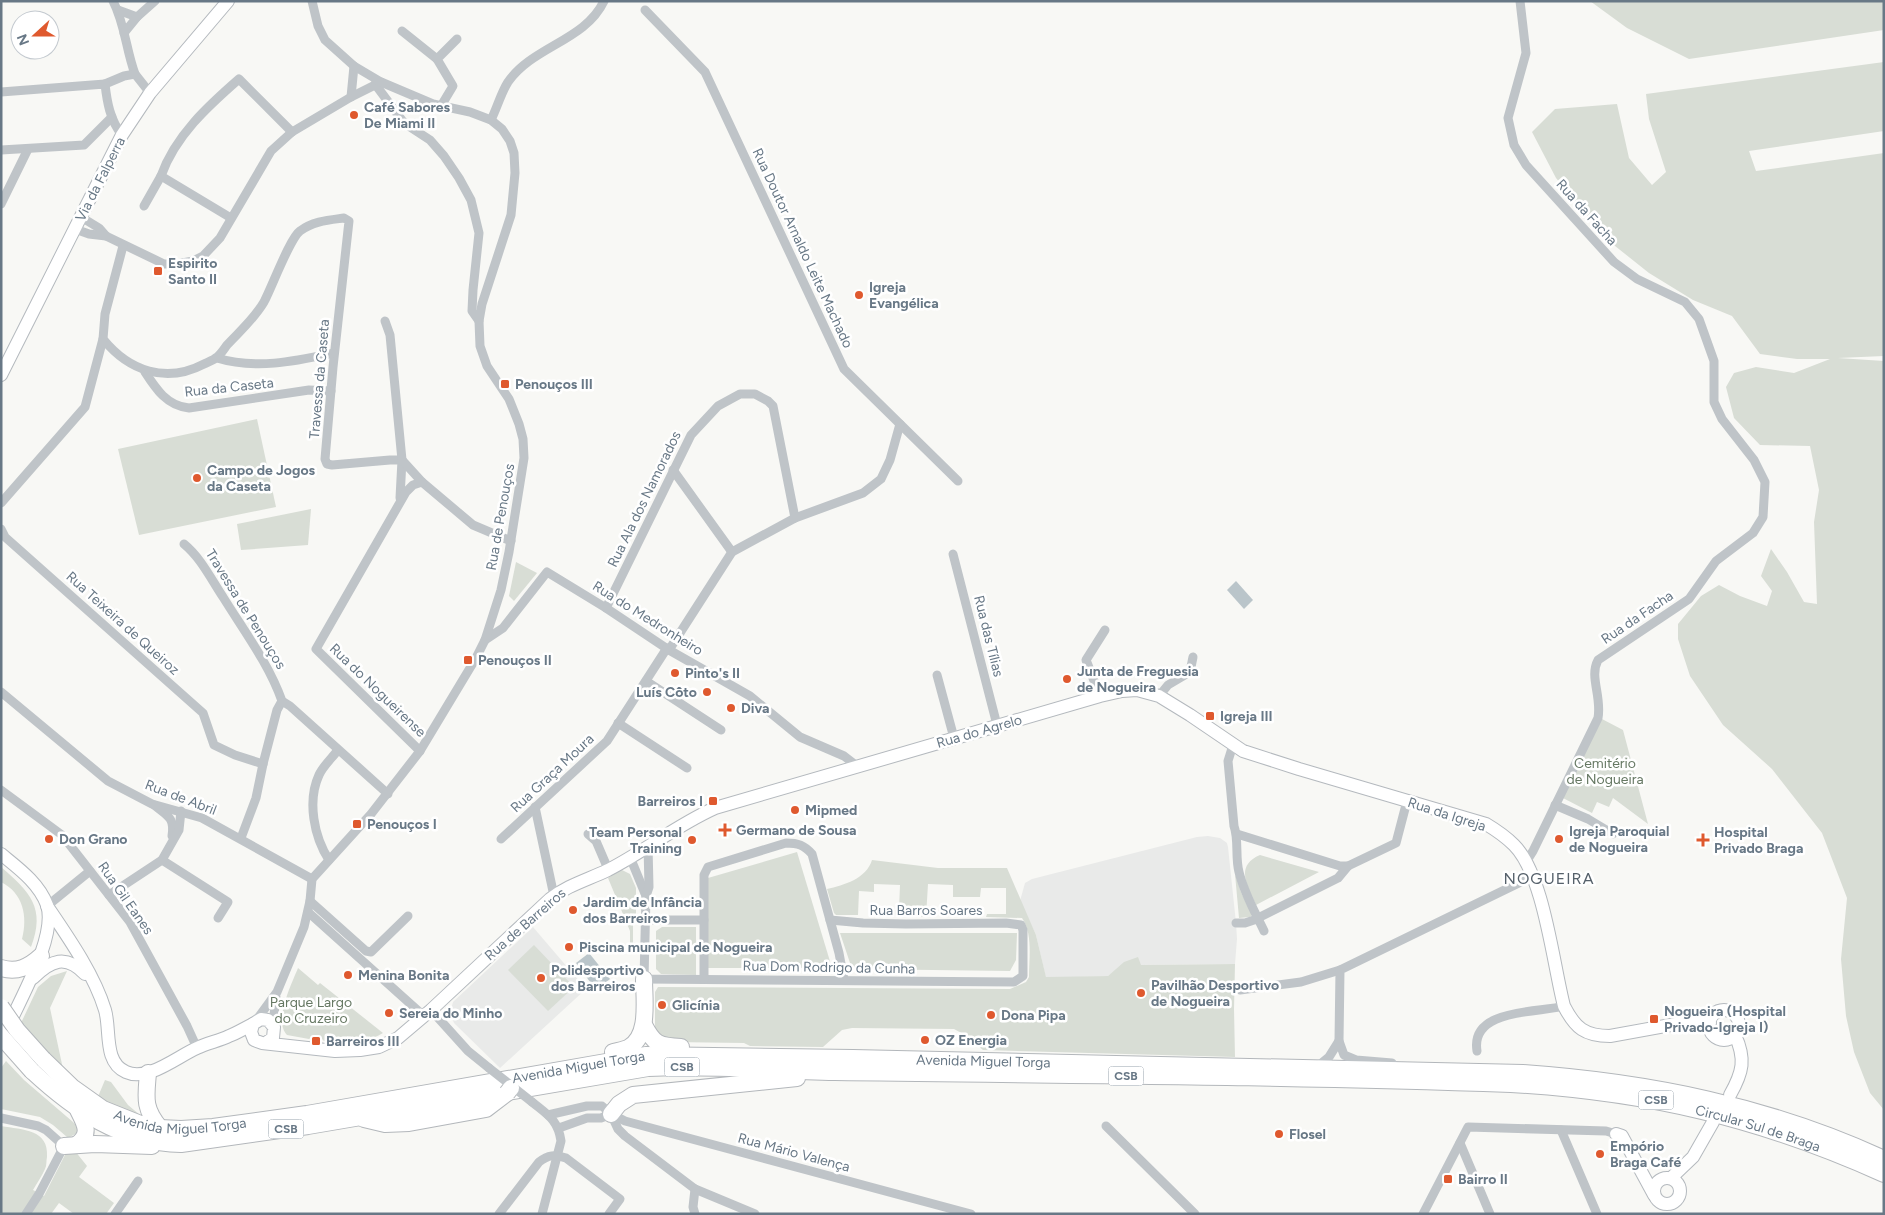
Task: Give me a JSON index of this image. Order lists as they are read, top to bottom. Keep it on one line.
{"streets":{"highway":["Avenida Miguel Torga","CSB","Circular Sul de Braga"],"street":["Via da Falperra","Rua da Facha","Rua Doutor Arnaldo Leite Machado","Travessa da Caseta","Rua da Caseta","Rua Ala dos Namorados","Rua de Penouços","Travessa de Penouços","Rua do Medronheiro","Rua Teixeira de Queiroz","Rua das Tílias","Rua do Nogueirense","Rua do Agrelo","Rua Graça Moura","Rua de Abril","Rua da Igreja","Rua Gil Eanes","Rua Barros Soares","Rua de Barreiros","Rua Dom Rodrigo da Cunha","Rua Mário Valença"]},"crossings":[["Rua da Facha","Rua da Igreja"],["Travessa da Caseta","Rua da Caseta"],["Rua Ala dos Namorados","Rua do Medronheiro"],["Rua de Penouços","Travessa de Penouços"],["Rua de Penouços","Rua do Medronheiro"],["Rua de Penouços","Rua do Nogueirense"],["Rua de Penouços","Rua de Abril"],["Rua do Medronheiro","Rua do Agrelo"],["Rua do Medronheiro","Rua Graça Moura"],["Rua do Medronheiro","Rua de Barreiros"],["Rua das Tílias","Rua do Agrelo"],["Rua do Agrelo","Rua da Igreja"],["Rua do Agrelo","Rua de Barreiros"],["Rua Barros Soares","Rua Dom Rodrigo da Cunha"],["Avenida Miguel Torga","Circular Sul de Braga"]],"districts":["NOGUEIRA"],"parks":["Cemitério de Nogueira","Parque Largo do Cruzeiro"],"places":{"other":["Café Sabores De Miami II","Igreja Evangélica","Campo de Jogos da Caseta","Pinto's II","Junta de Freguesia de Nogueira","Luís Côto","Diva","Mipmed","Don Grano","Igreja Paroquial de Nogueira","Team Personal Training","Jardim de Infância dos Barreiros","Piscina municipal de Nogueira","Menina Bonita","Polidesportivo dos Barreiros","Pavilhão Desportivo de Nogueira","Glicínia","Sereia do Minho","Dona Pipa","OZ Energia","Flosel","Empório Braga Café"],"transit":["Espirito Santo II","Penouços III","Penouços II","Igreja III","Barreiros I","Penouços I","Nogueira (Hospital Privado-Igreja I)","Barreiros III","Bairro II"],"health":["Germano de Sousa","Hospital Privado Braga"]},"north":"left"}
